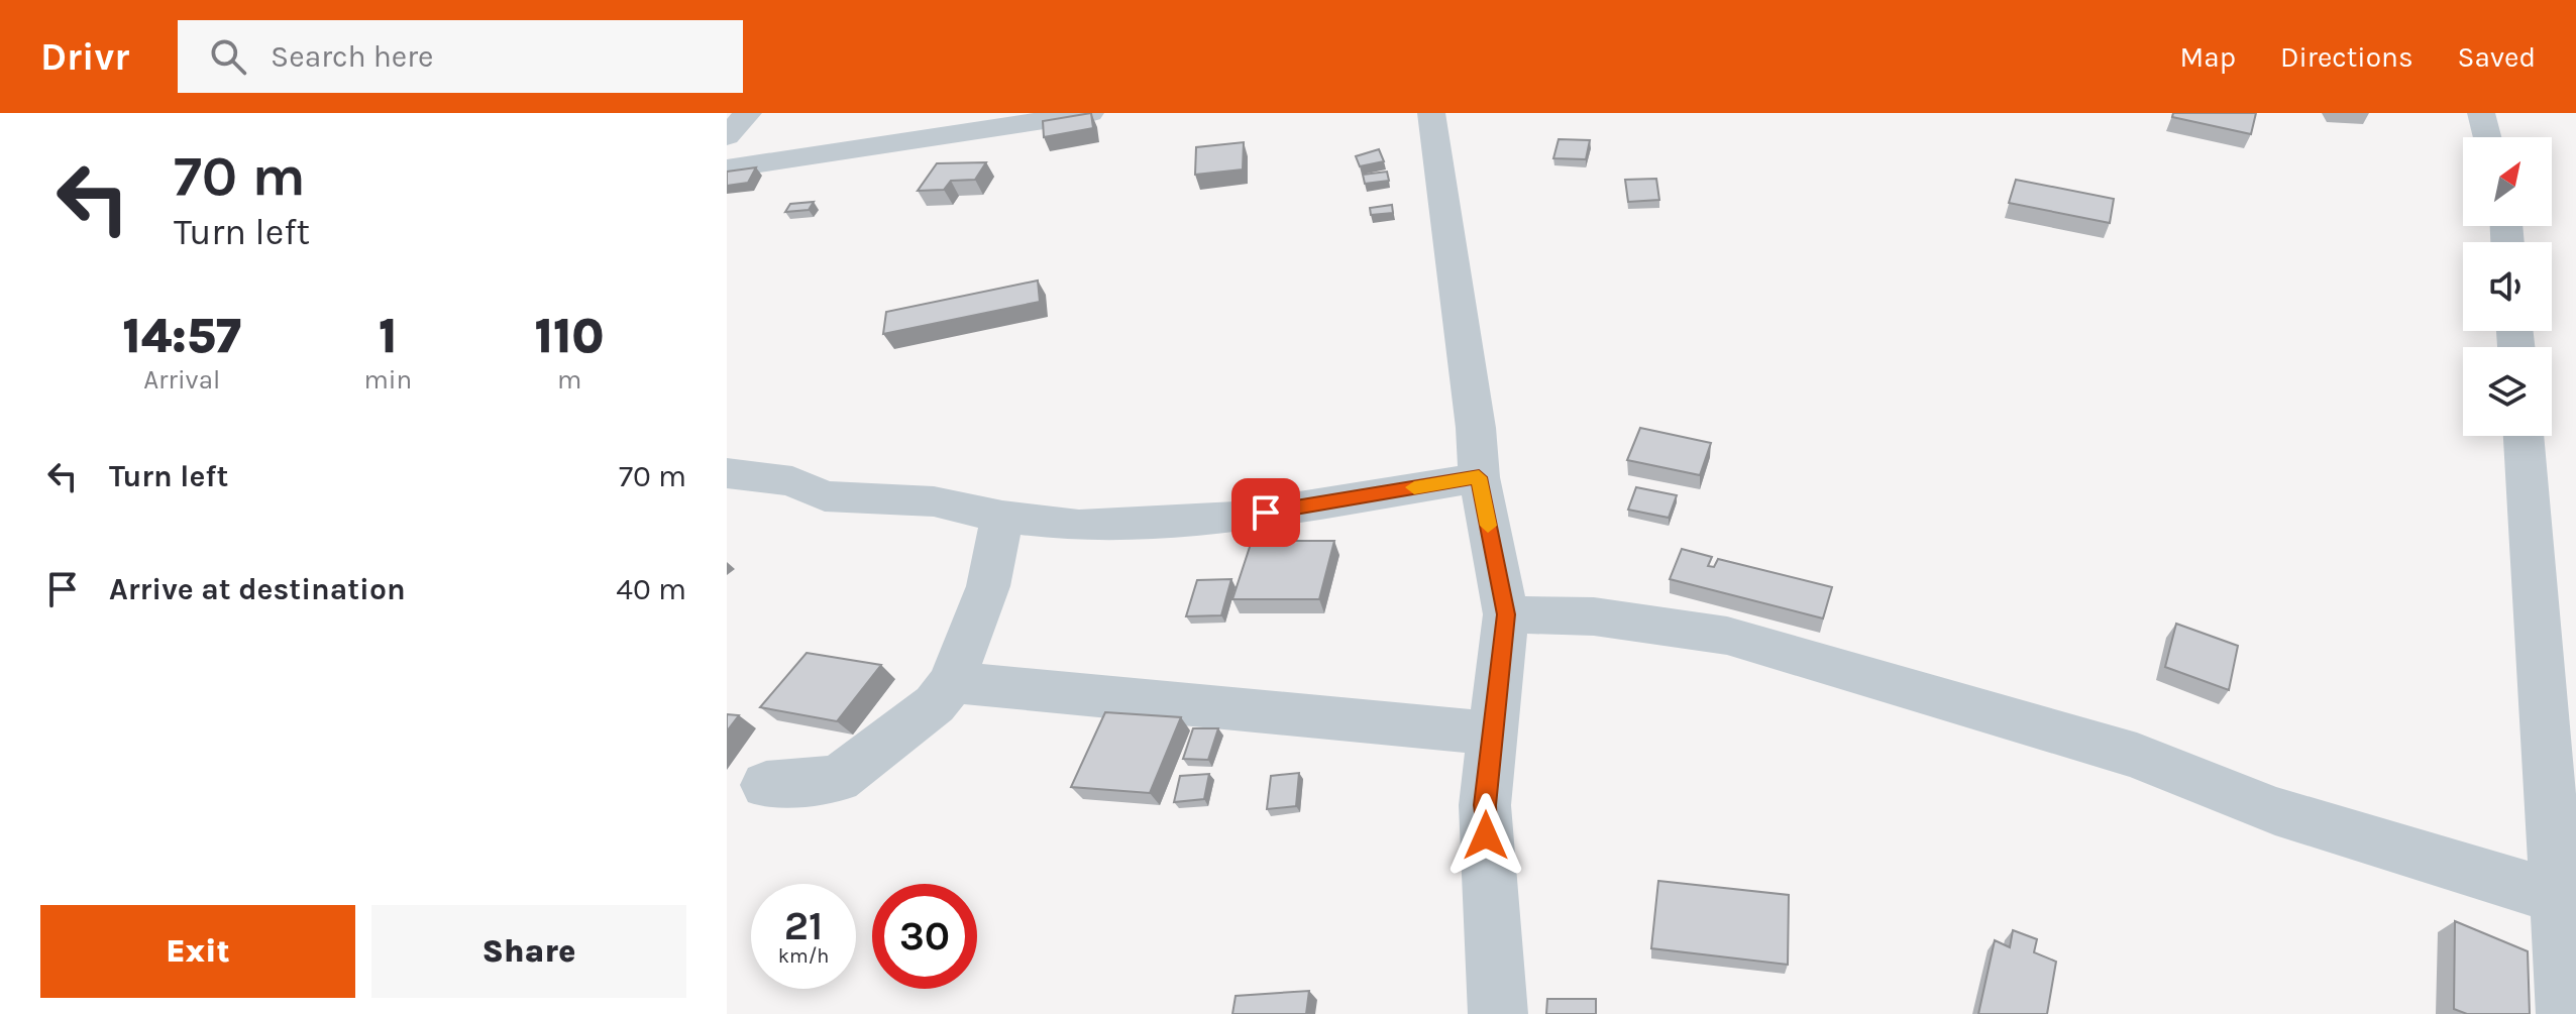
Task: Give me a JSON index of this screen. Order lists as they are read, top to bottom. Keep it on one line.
{"north":"top right","page":{"header":"Drivr","search":"Search here","nav":["Map","Directions","Saved"],"turn":["70 m","Turn left"],"eta":["14:57","Arrival","1","min","110","m"],"list":[{"name":"Turn left","value":"70 m"},{"name":"Arrive at destination","value":"40 m"}],"speed":"21 km/h","limit":"30","buttons":["Exit","Share"]}}
